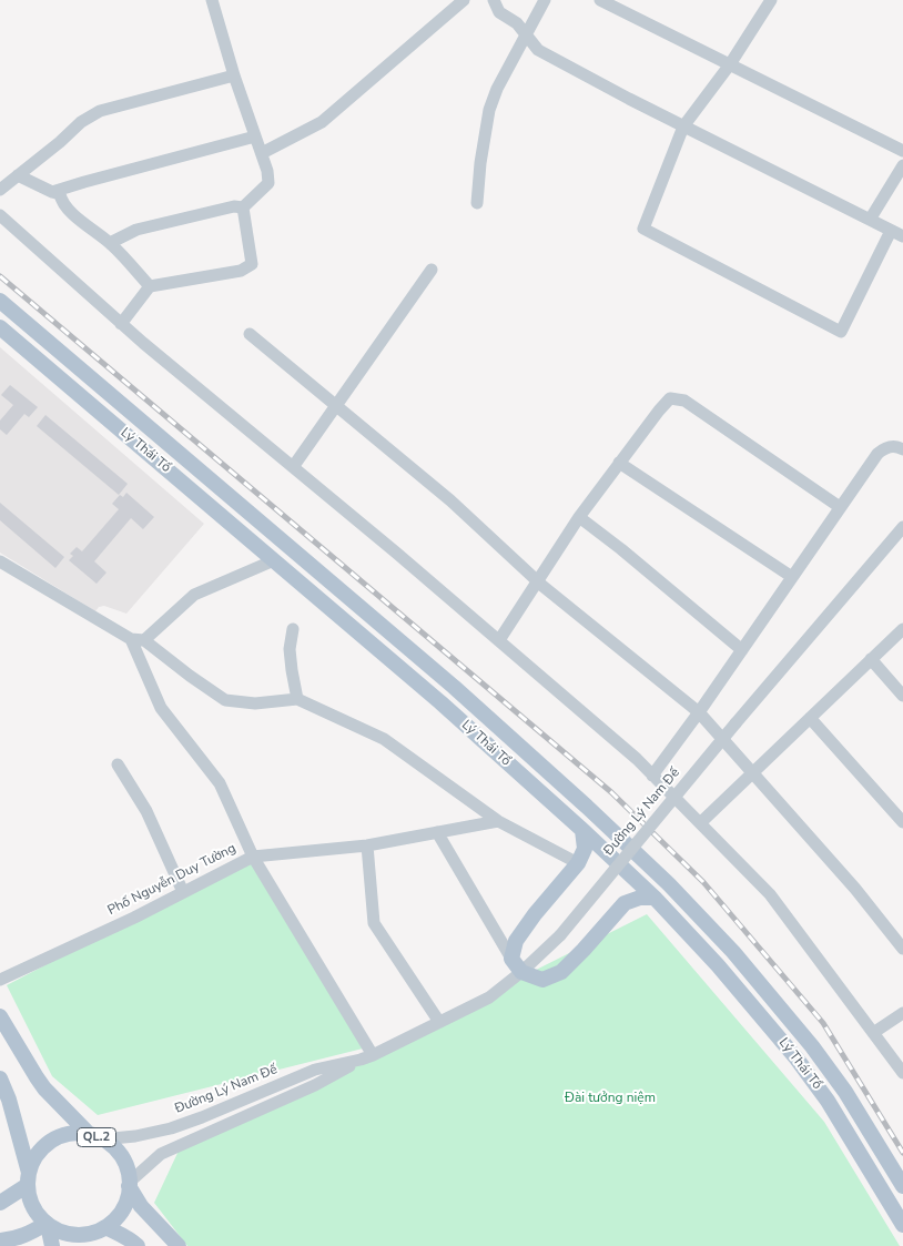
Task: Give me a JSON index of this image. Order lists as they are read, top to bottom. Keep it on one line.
{"streets":{"main road":["Lý Thái Tổ","QL.2"],"street":["Đường Lý Nam Đế","Phố Nguyễn Duy Tường"]},"crossings":[["Đường Lý Nam Đế","QL.2"]],"parks":["Đài tưởng niệm"]}
